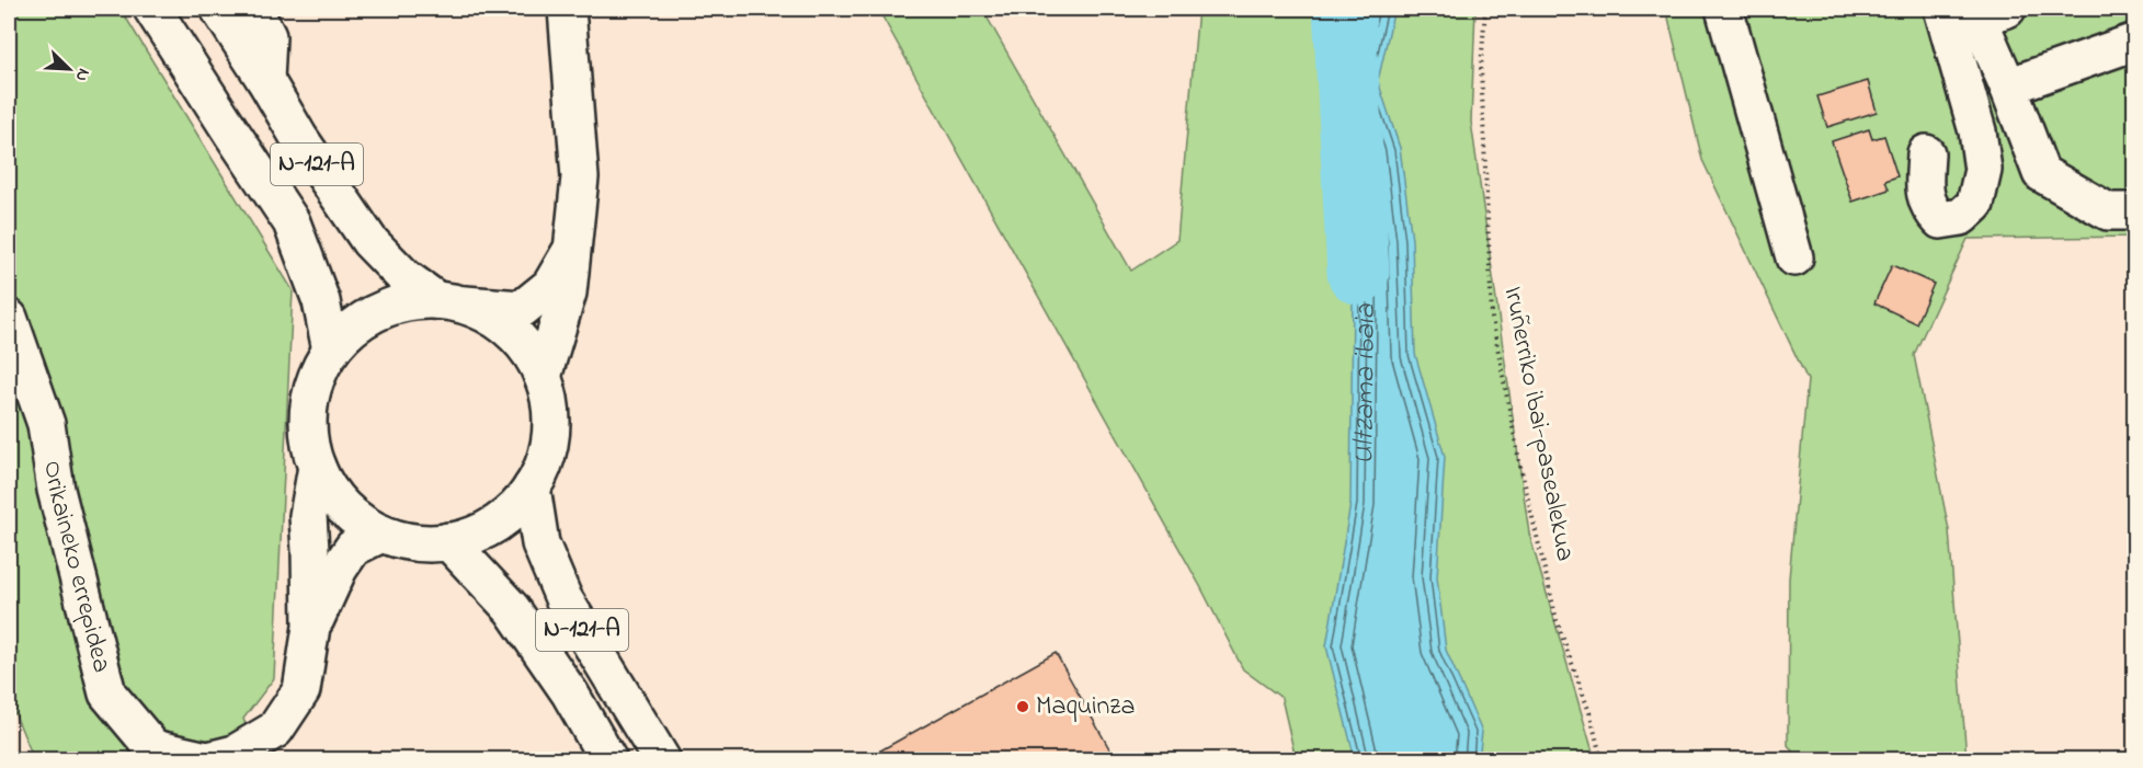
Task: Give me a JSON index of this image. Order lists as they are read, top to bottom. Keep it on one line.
{"streets":{"main road":["N-121-A","Orikaineko errepidea"],"path":["Iruñerriko ibai-pasealekua"]},"crossings":[["N-121-A","Orikaineko errepidea"]],"water":["Ultzama ibaia"],"places":["Maquinza"],"north":"bottom right"}
